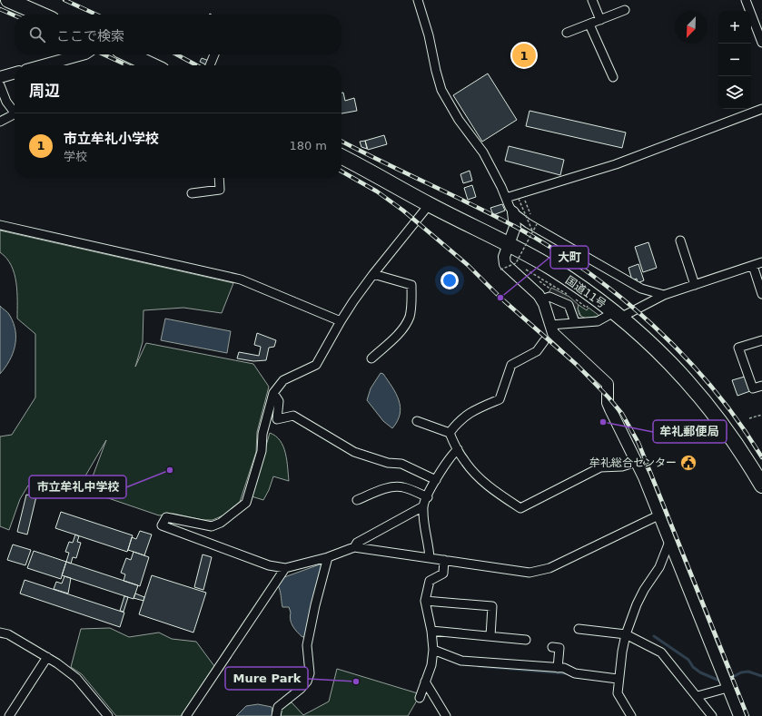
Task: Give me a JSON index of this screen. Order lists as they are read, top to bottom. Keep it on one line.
{"streets":{"highway":["国道11号"]},"places":{"other":["大町","牟礼郵便局","市立牟礼中学校","Mure Park"],"public building":["牟礼総合センター"]},"north":"bottom left","page":{"map_buttons":["+","−"],"search":"ここで検索","pins":"1","heading":"周辺","list":[{"mark":"1","name":"市立牟礼小学校","note":"学校","value":"180 m"}]}}
